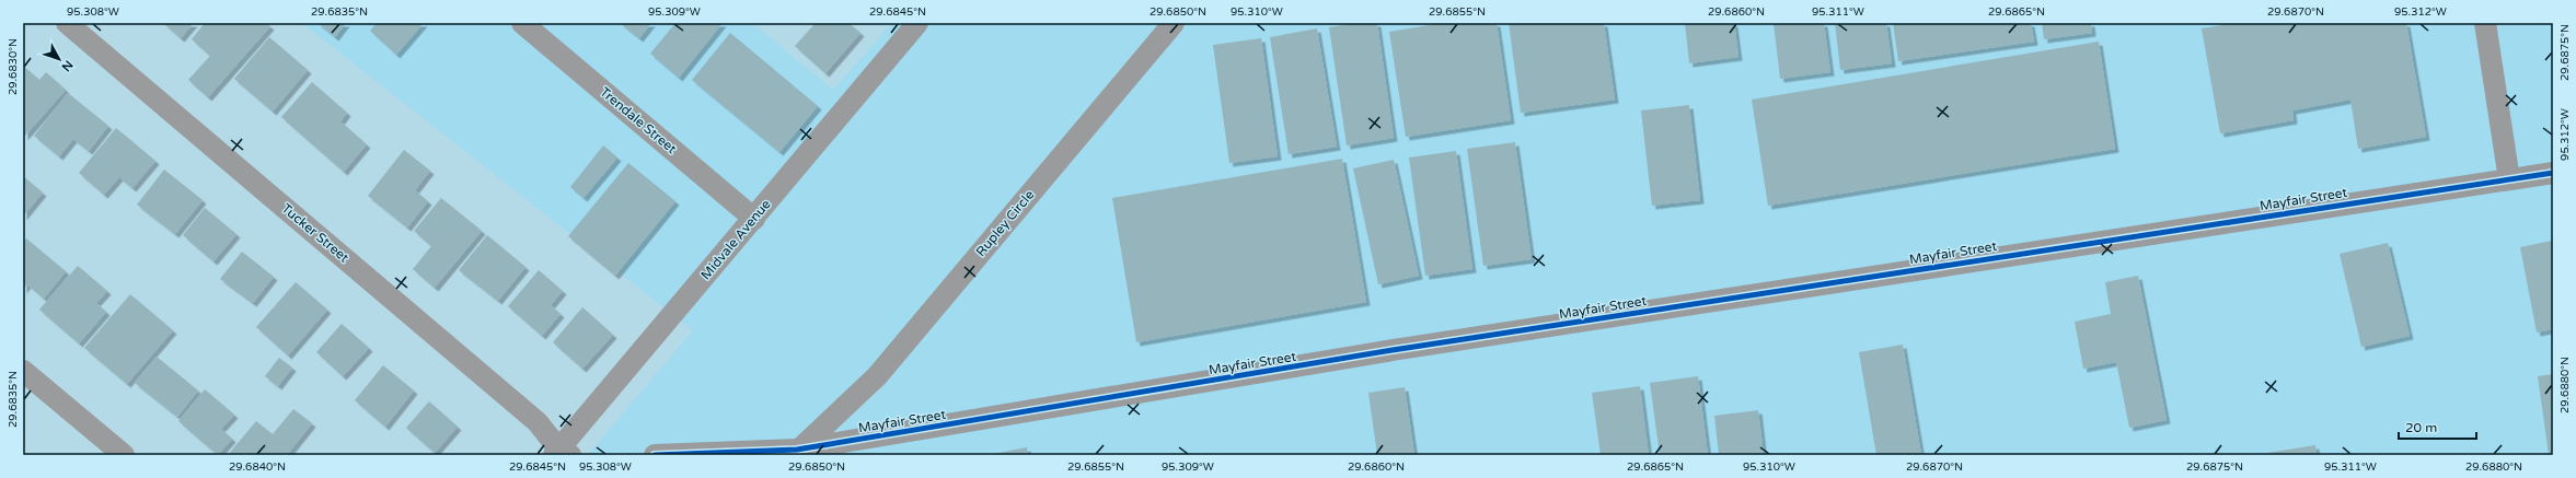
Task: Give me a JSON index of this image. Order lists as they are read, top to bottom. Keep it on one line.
{"streets":{"street":["Trendale Street","Mayfair Street","Rupley Circle","Tucker Street","Midvale Avenue"]},"crossings":[["Trendale Street","Midvale Avenue"],["Mayfair Street","Rupley Circle"],["Tucker Street","Midvale Avenue"]],"scale_bar":"20 m","north":"bottom right","coordinates":["95.308°W","29.6835°N","95.309°W","29.6845°N","29.6850°N","95.310°W","29.6855°N","29.6860°N","95.311°W","29.6865°N","29.6870°N","95.312°W","29.6875°N","29.6830°N","29.6880°N","29.6840°N"]}
